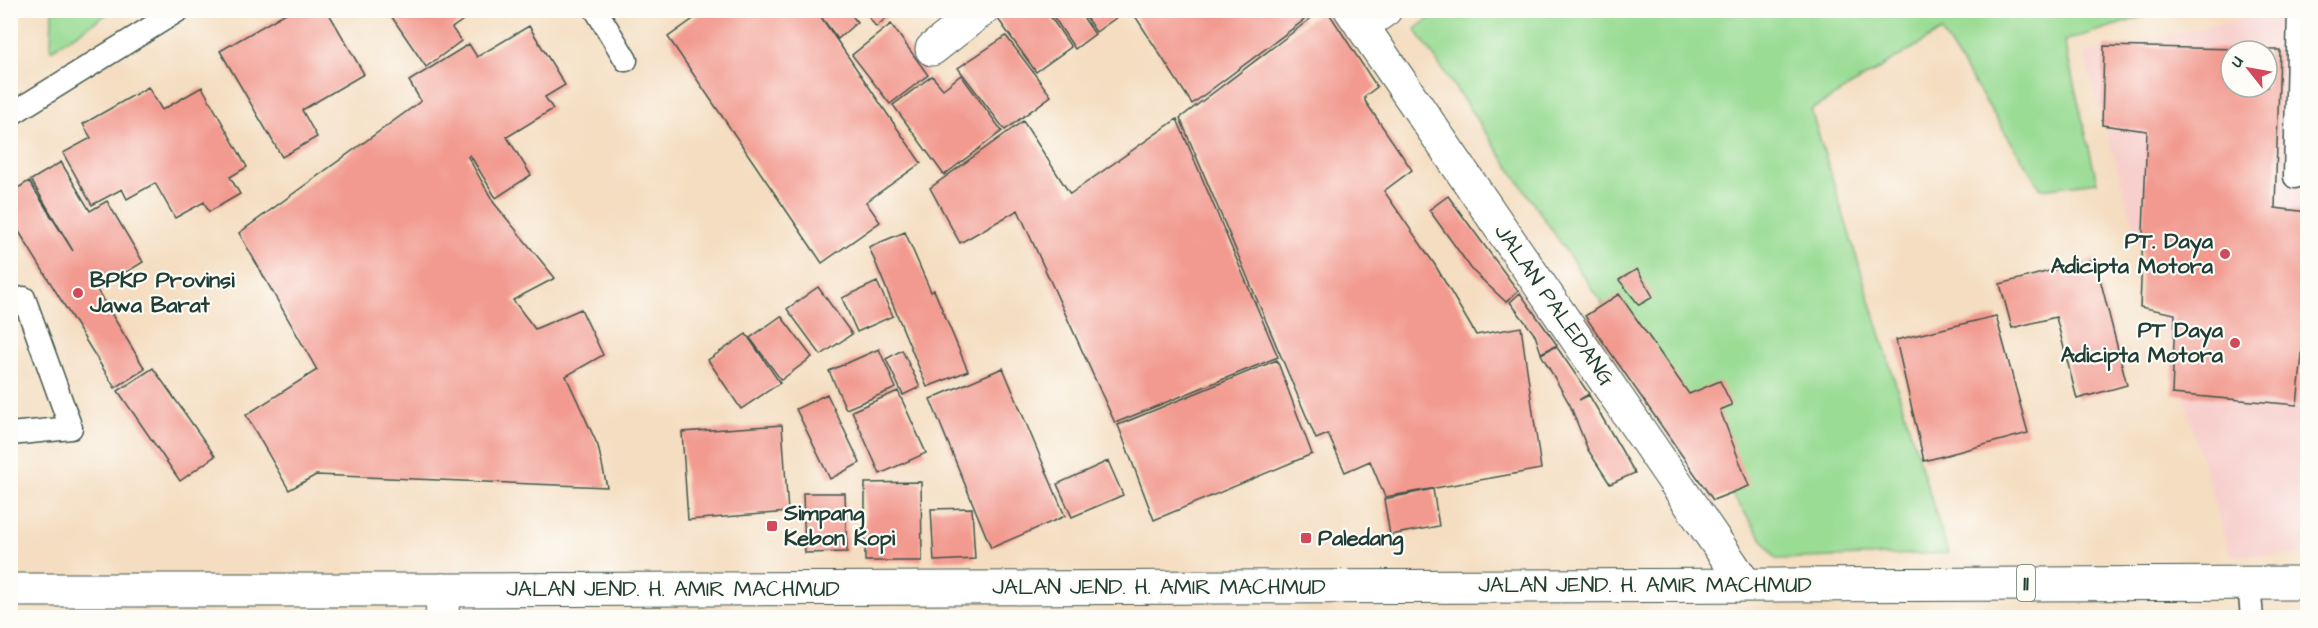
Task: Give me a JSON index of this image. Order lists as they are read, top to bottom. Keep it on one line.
{"streets":{"main road":["JALAN PALEDANG","11","JALAN JEND. H. AMIR MACHMUD"]},"crossings":[["JALAN PALEDANG","JALAN JEND. H. AMIR MACHMUD"]],"places":{"other":["PT. Daya Adicipta Motora","BPKP Provinsi Jawa Barat","PT Daya Adicipta Motora"],"transit":["Simpang Kebon Kopi","Paledang"]},"north":"top left"}
